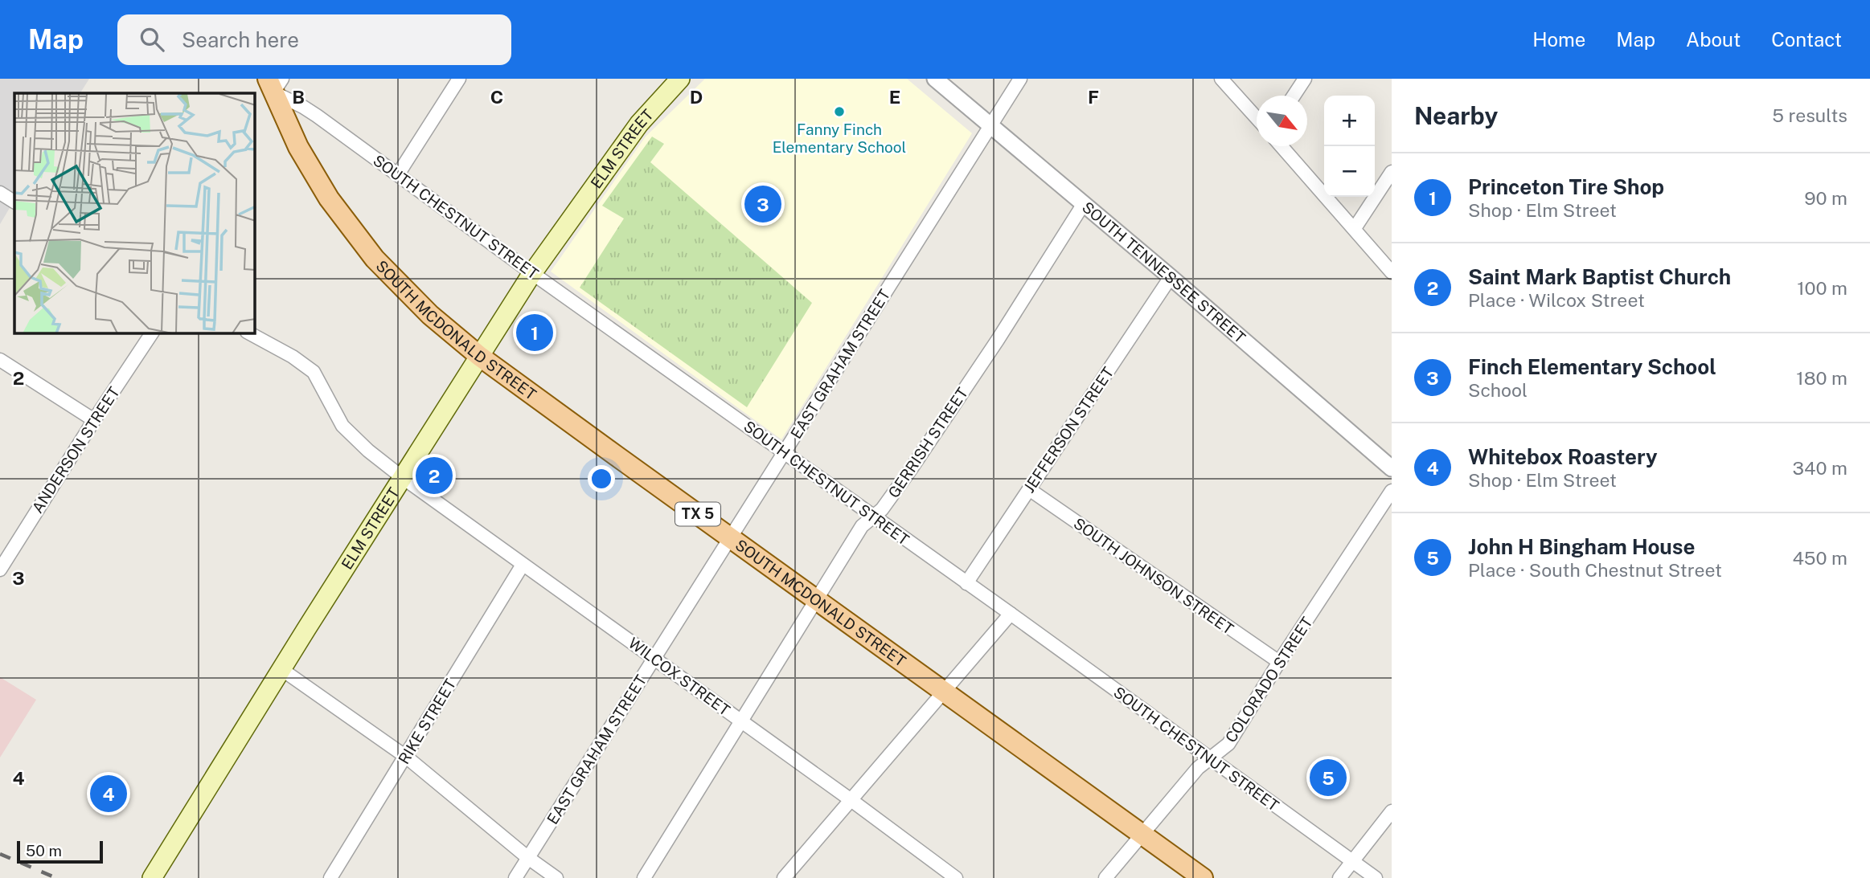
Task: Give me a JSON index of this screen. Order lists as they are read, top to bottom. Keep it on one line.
{"streets":{"main road":["ELM STREET","SOUTH MCDONALD STREET","TX 5"],"street":["SOUTH CHESTNUT STREET","SOUTH TENNESSEE STREET","EAST GRAHAM STREET","JEFFERSON STREET","GERRISH STREET","ANDERSON STREET","SOUTH JOHNSON STREET","WILCOX STREET","COLORADO STREET","RIKE STREET"]},"crossings":[["ELM STREET","SOUTH CHESTNUT STREET"],["ELM STREET","SOUTH MCDONALD STREET"],["ELM STREET","WILCOX STREET"],["SOUTH CHESTNUT STREET","SOUTH MCDONALD STREET"],["SOUTH CHESTNUT STREET","EAST GRAHAM STREET"],["SOUTH CHESTNUT STREET","JEFFERSON STREET"],["SOUTH CHESTNUT STREET","GERRISH STREET"],["SOUTH CHESTNUT STREET","COLORADO STREET"],["SOUTH TENNESSEE STREET","EAST GRAHAM STREET"],["SOUTH TENNESSEE STREET","JEFFERSON STREET"],["SOUTH TENNESSEE STREET","GERRISH STREET"],["SOUTH MCDONALD STREET","EAST GRAHAM STREET"],["SOUTH MCDONALD STREET","GERRISH STREET"],["SOUTH MCDONALD STREET","COLORADO STREET"],["EAST GRAHAM STREET","WILCOX STREET"],["JEFFERSON STREET","SOUTH JOHNSON STREET"],["GERRISH STREET","WILCOX STREET"],["SOUTH JOHNSON STREET","COLORADO STREET"],["WILCOX STREET","RIKE STREET"]],"places":["Fanny Finch Elementary School"],"scale_bar":"50 m","north":"bottom right","page":{"header":"Map","search":"Search here","nav":["Home","Map","About","Contact"],"heading":["Nearby","5 results"],"map_buttons":["+","−"],"list":[{"mark":"1","name":"Princeton Tire Shop","note":"Shop · Elm Street","value":"90 m"},{"mark":"2","name":"Saint Mark Baptist Church","note":"Place · Wilcox Street","value":"100 m"},{"mark":"3","name":"Finch Elementary School","note":"School","value":"180 m"},{"mark":"4","name":"Whitebox Roastery","note":"Shop · Elm Street","value":"340 m"},{"mark":"5","name":"John H Bingham House","note":"Place · South Chestnut Street","value":"450 m"}],"pins":["3","1","2","5","4"],"scale":"50 m"},"grid":{"columns":["B","C","D","E","F"],"rows":["2","3","4"]}}
